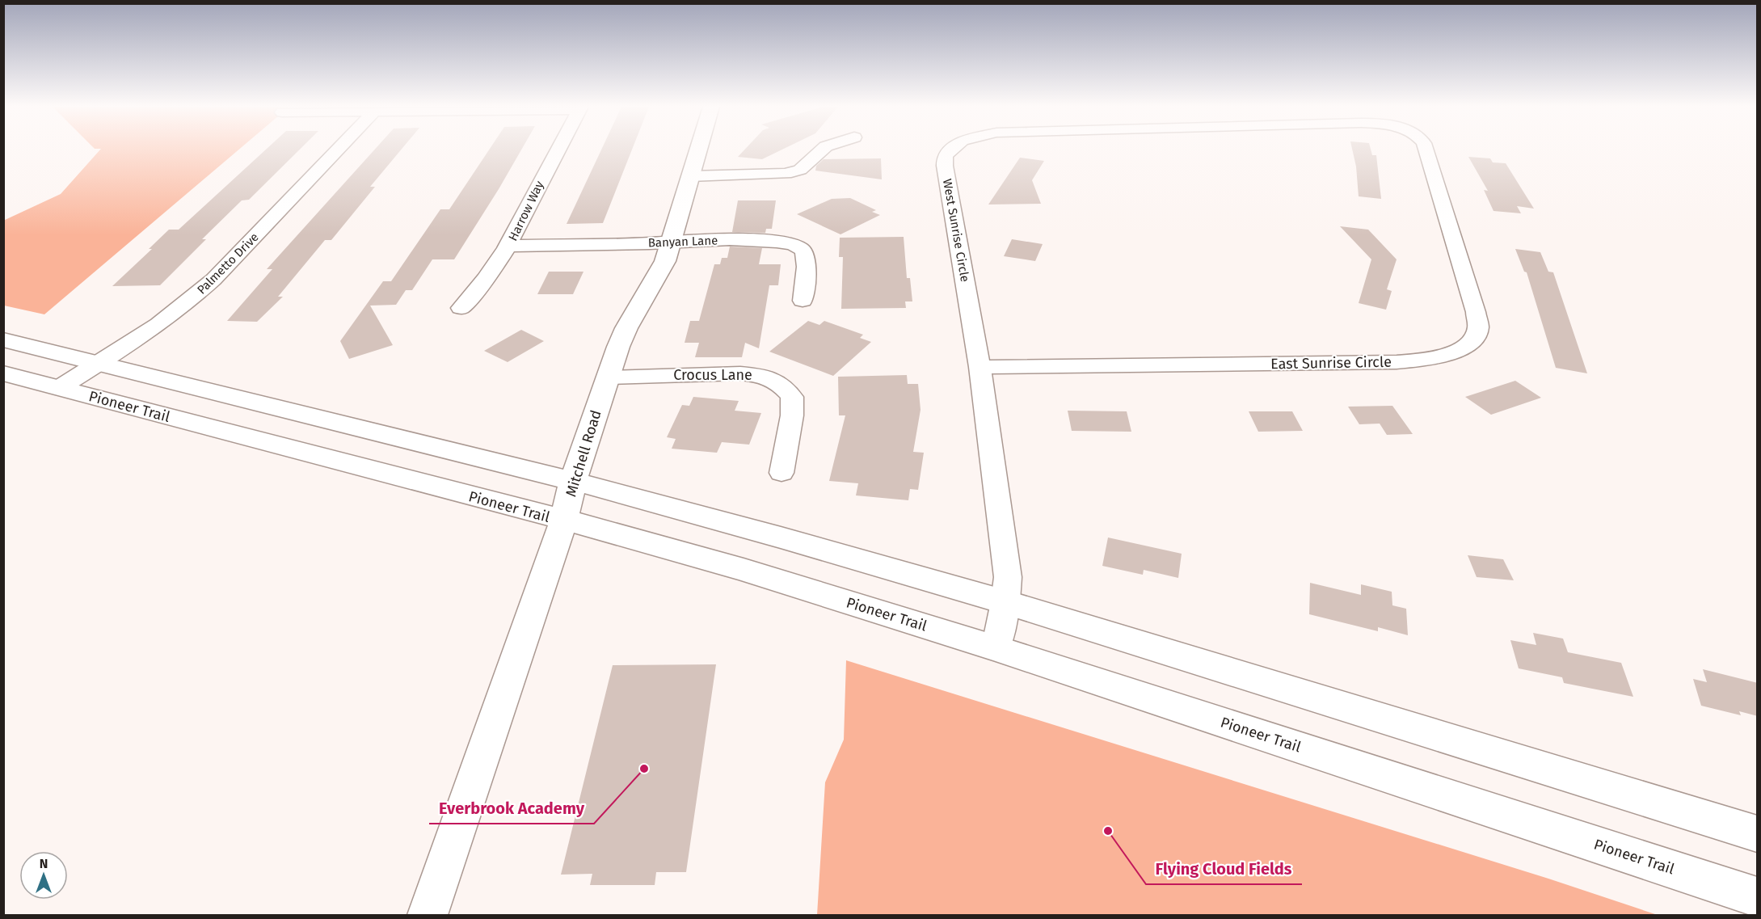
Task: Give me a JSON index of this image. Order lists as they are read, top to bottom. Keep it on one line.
{"streets":{"main road":["Pioneer Trail","Mitchell Road"],"street":["Harrow Way","West Sunrise Circle","Banyan Lane","Palmetto Drive","East Sunrise Circle","Crocus Lane"]},"crossings":[["Harrow Way","Banyan Lane"],["West Sunrise Circle","East Sunrise Circle"],["West Sunrise Circle","Pioneer Trail"],["Banyan Lane","Mitchell Road"],["Palmetto Drive","Pioneer Trail"],["Crocus Lane","Mitchell Road"],["Pioneer Trail","Mitchell Road"]],"places":["Everbrook Academy","Flying Cloud Fields"],"north":"top"}
